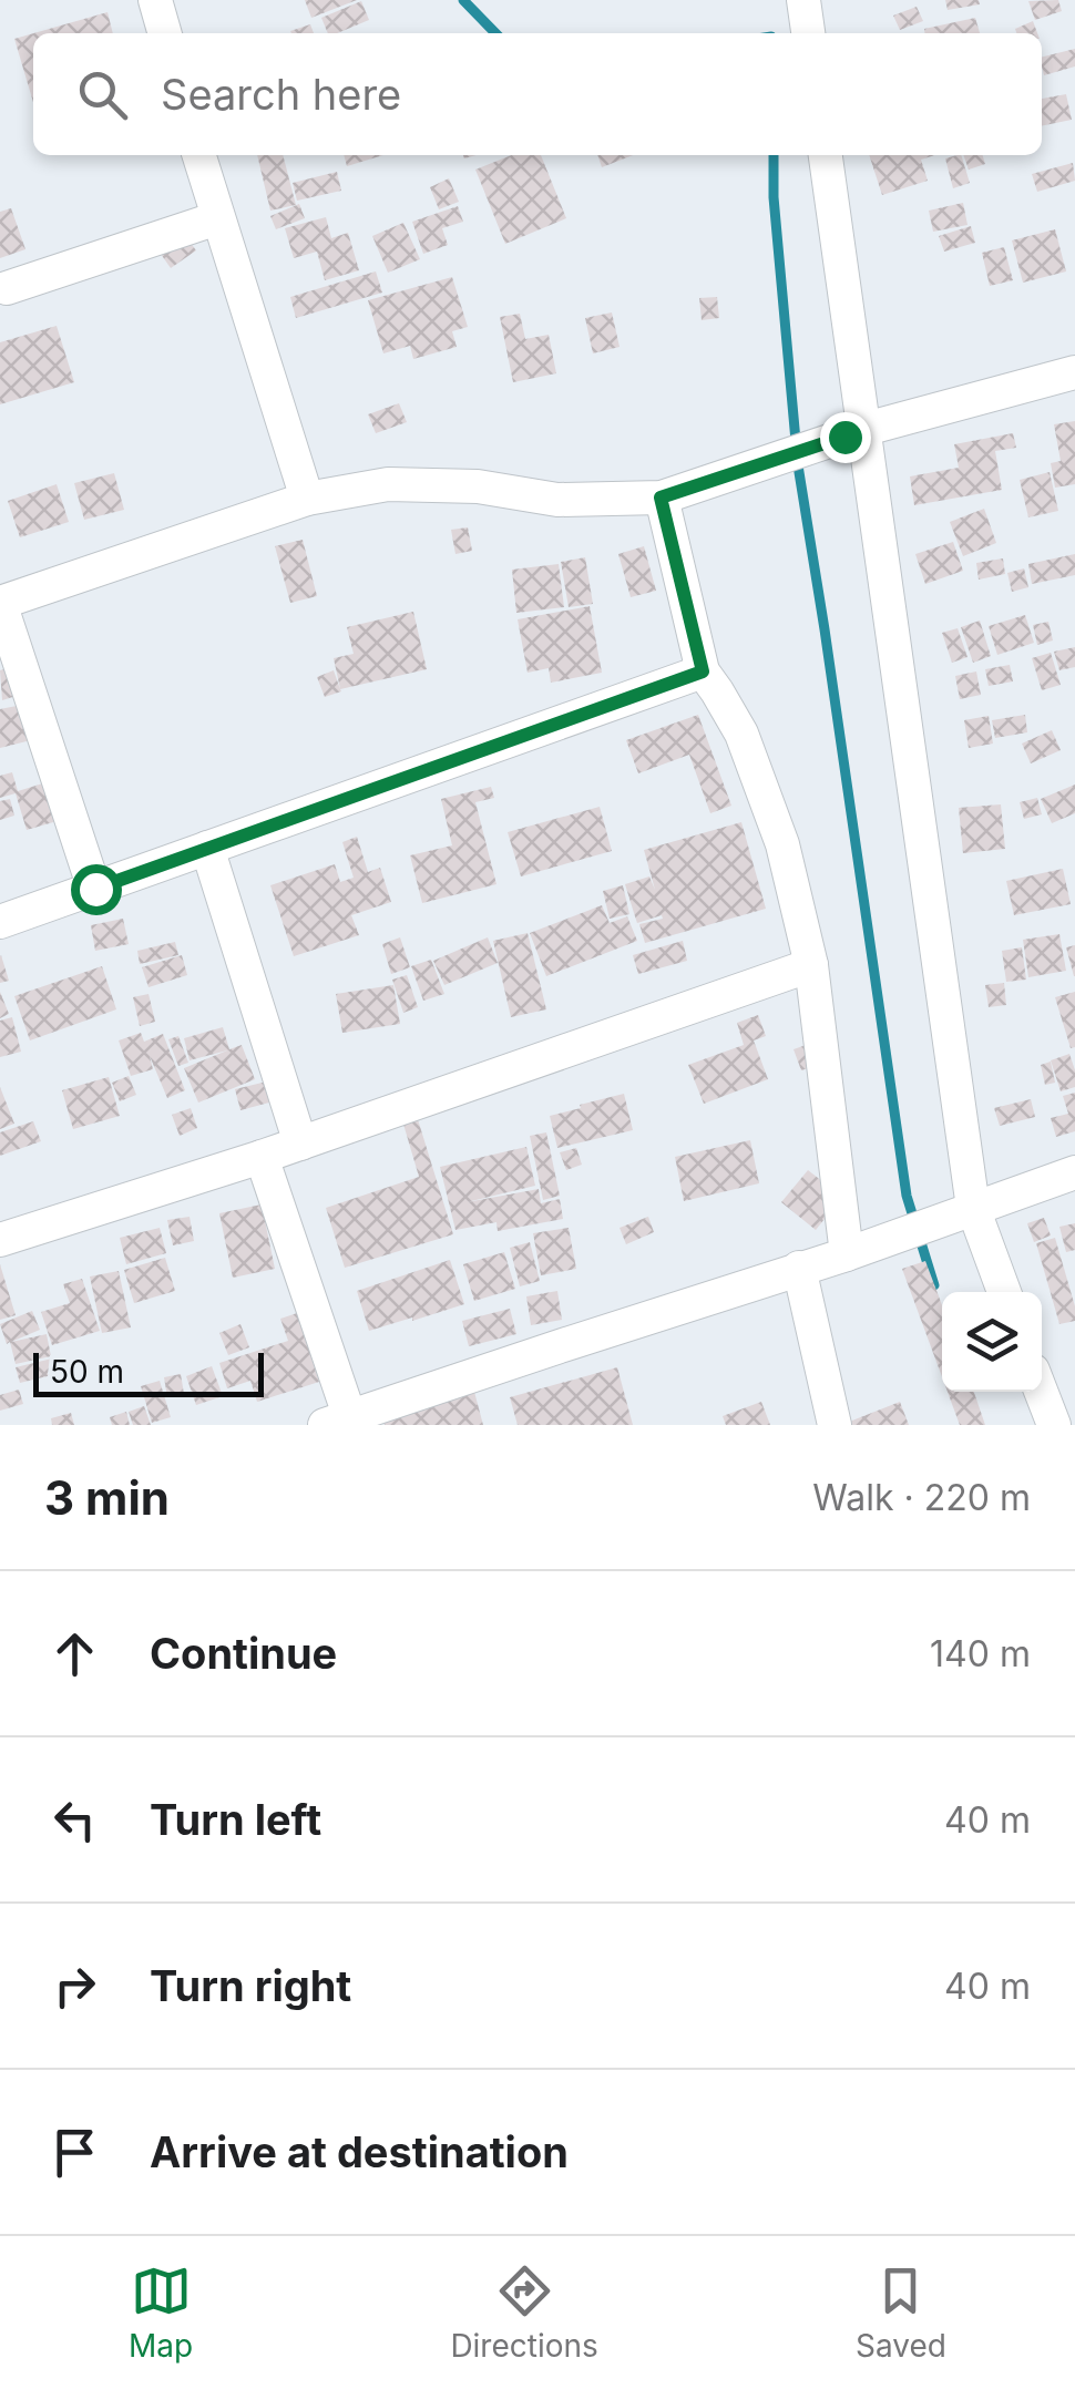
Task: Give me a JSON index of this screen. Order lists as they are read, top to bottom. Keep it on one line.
{"scale_bar":"50 m","page":{"search":"Search here","scale":"50 m","heading":["3 min","Walk · 220 m"],"list":[["Continue","140 m"],["Turn left","40 m"],["Turn right","40 m"],"Arrive at destination"],"nav":["Map","Directions","Saved"]}}
